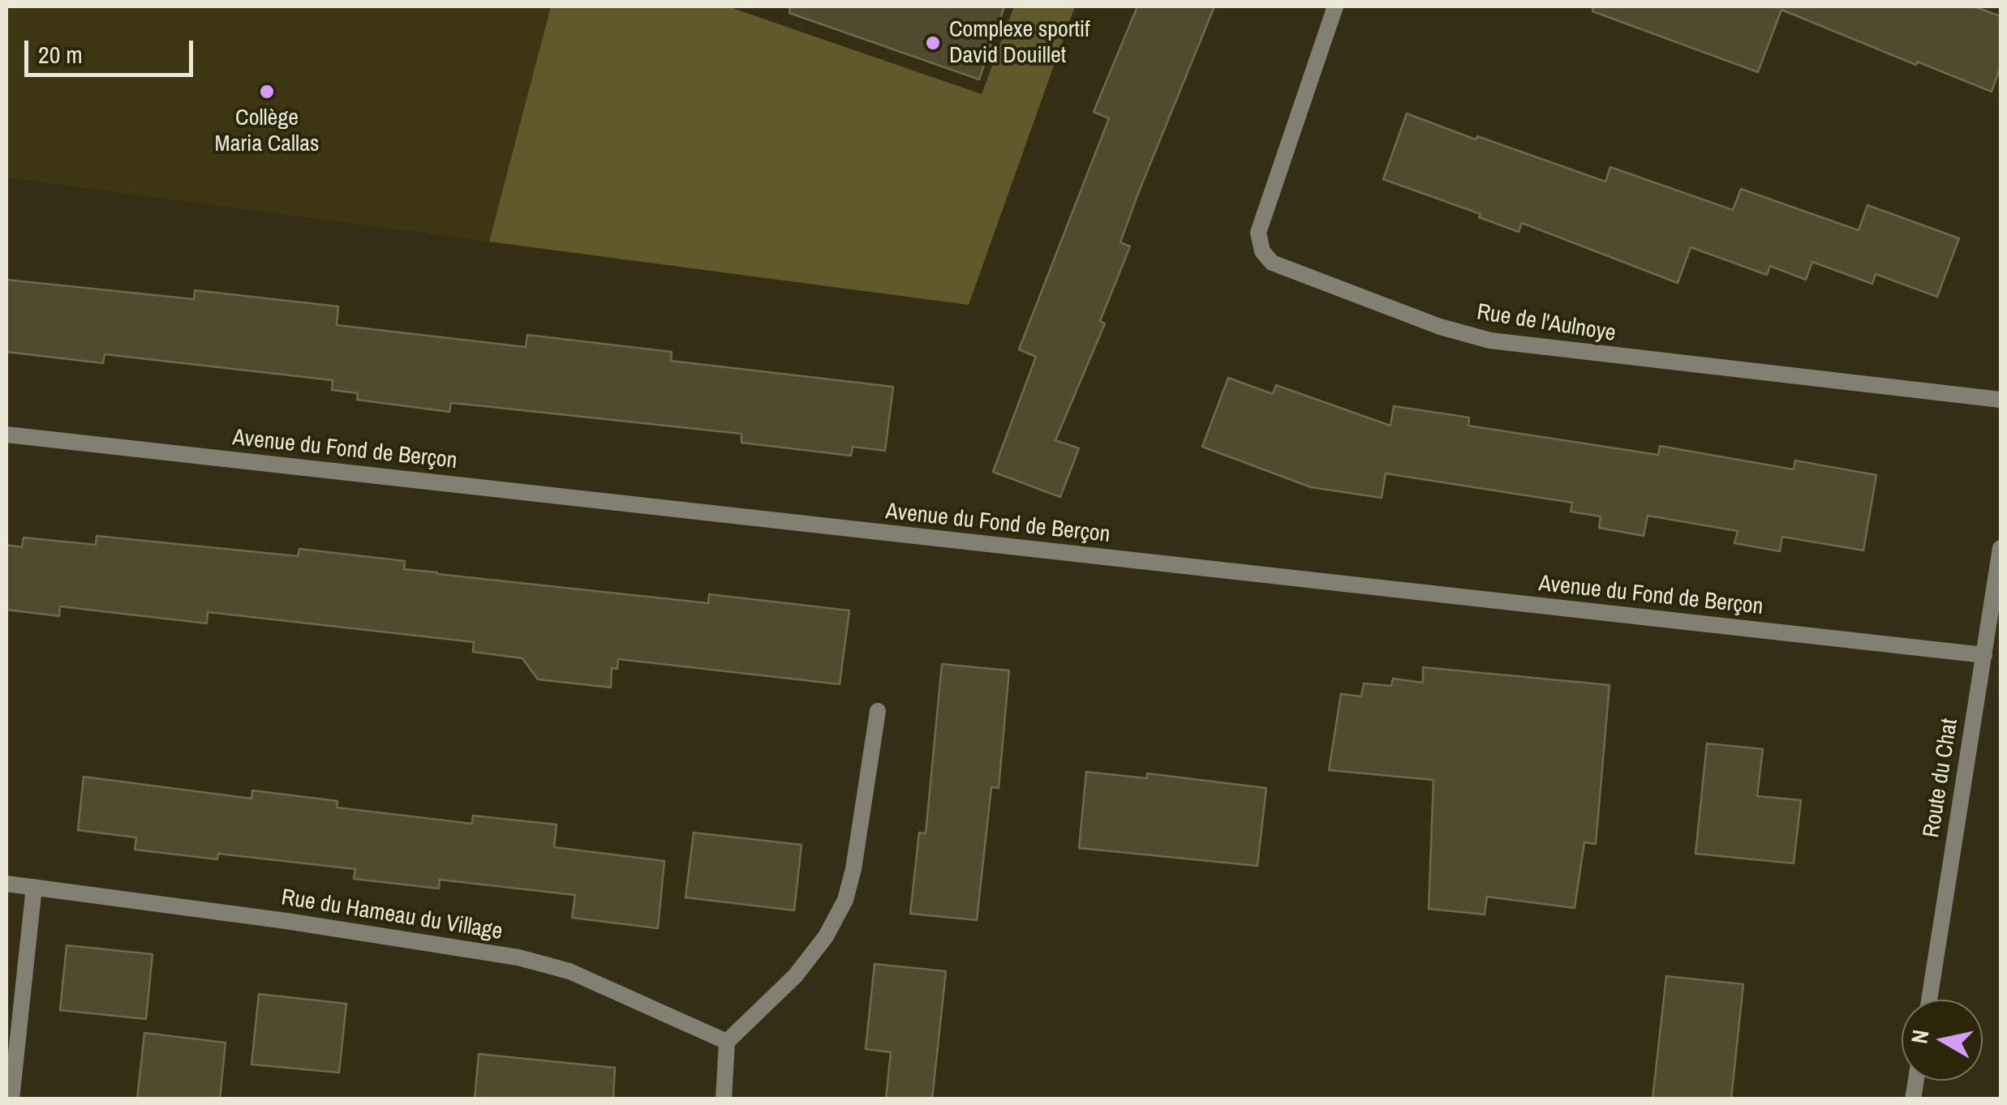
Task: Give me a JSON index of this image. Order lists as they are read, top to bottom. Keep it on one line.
{"streets":{"street":["Rue de l'Aulnoye","Avenue du Fond de Berçon","Route du Chat","Rue du Hameau du Village"]},"crossings":[["Avenue du Fond de Berçon","Route du Chat"]],"places":["Complexe sportif David Douillet","Collège Maria Callas"],"scale_bar":"20 m","north":"left"}
